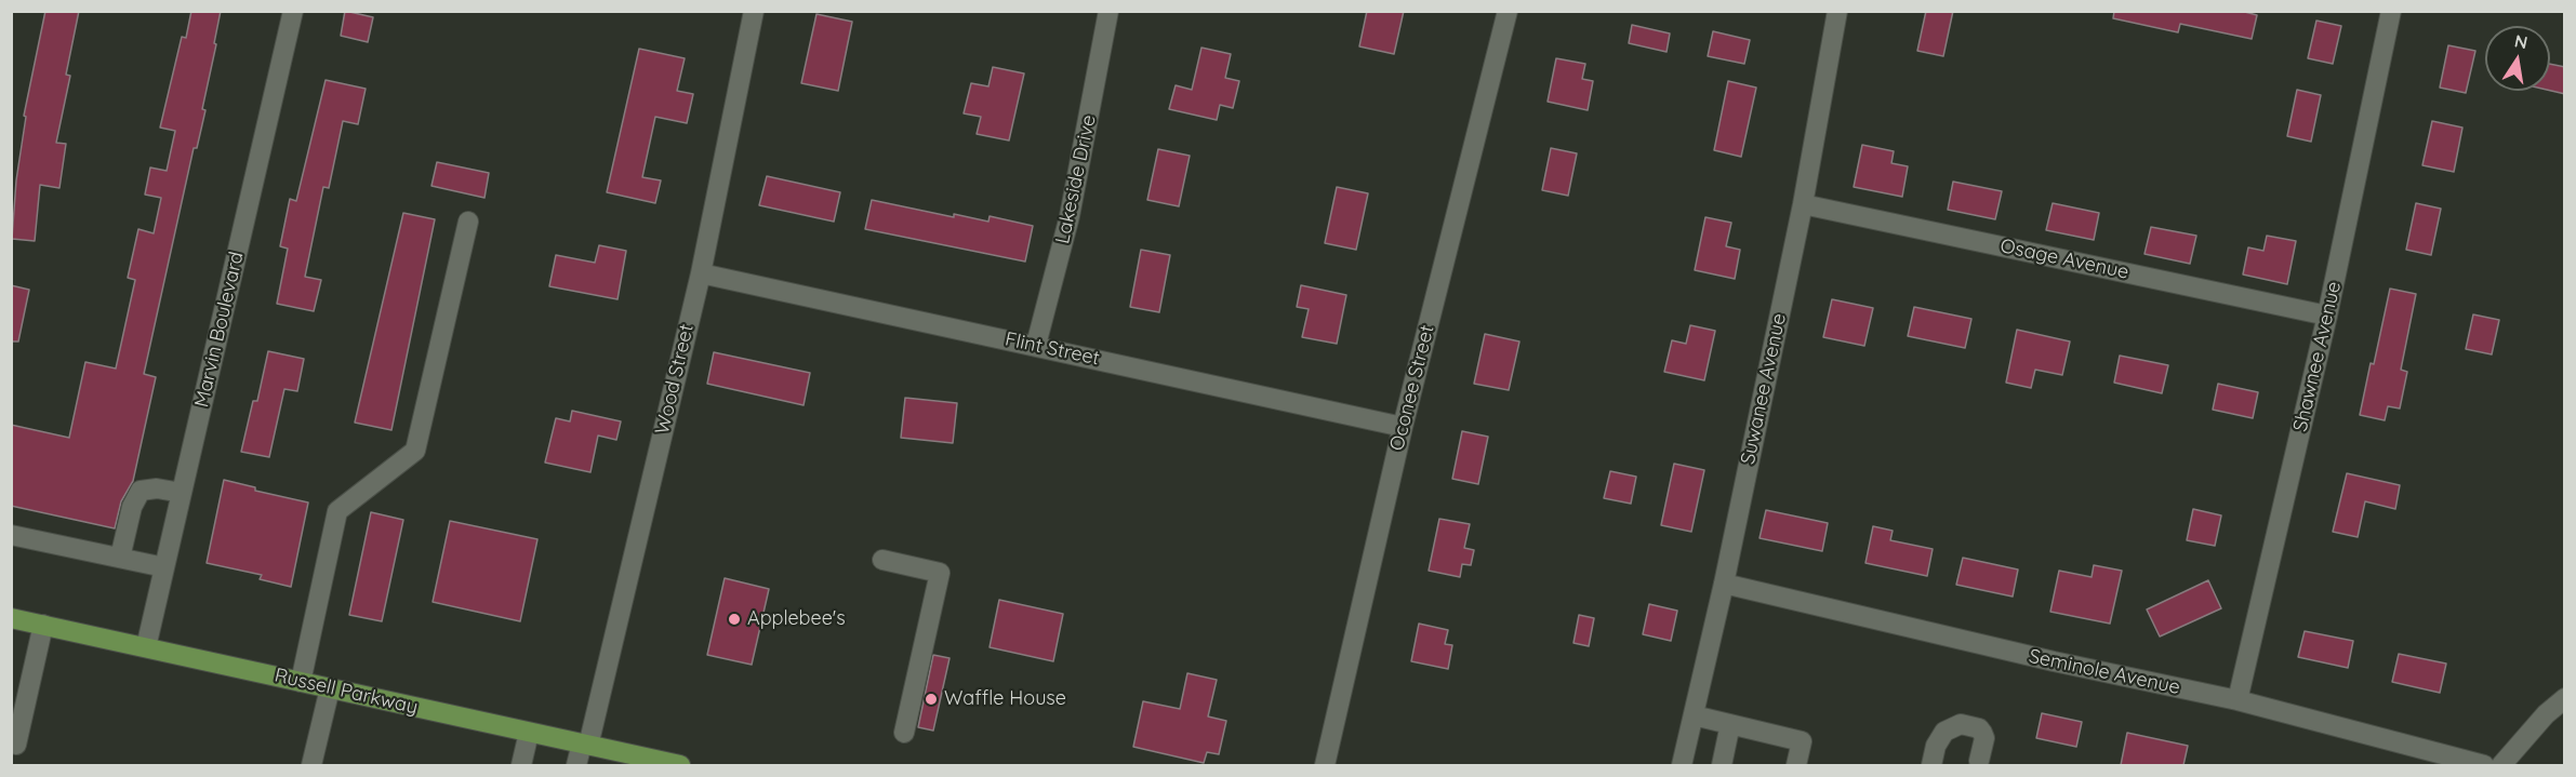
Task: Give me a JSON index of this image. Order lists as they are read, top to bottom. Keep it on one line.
{"streets":{"main road":["Russell Parkway"],"street":["Lakeside Drive","Osage Avenue","Marvin Boulevard","Flint Street","Shawnee Avenue","Wood Street","Oconee Street","Suwanee Avenue","Seminole Avenue"]},"crossings":[["Lakeside Drive","Flint Street"],["Osage Avenue","Shawnee Avenue"],["Osage Avenue","Suwanee Avenue"],["Marvin Boulevard","Russell Parkway"],["Flint Street","Wood Street"],["Flint Street","Oconee Street"],["Shawnee Avenue","Seminole Avenue"],["Wood Street","Russell Parkway"],["Suwanee Avenue","Seminole Avenue"]],"places":["Applebee's","Waffle House"],"north":"top"}
